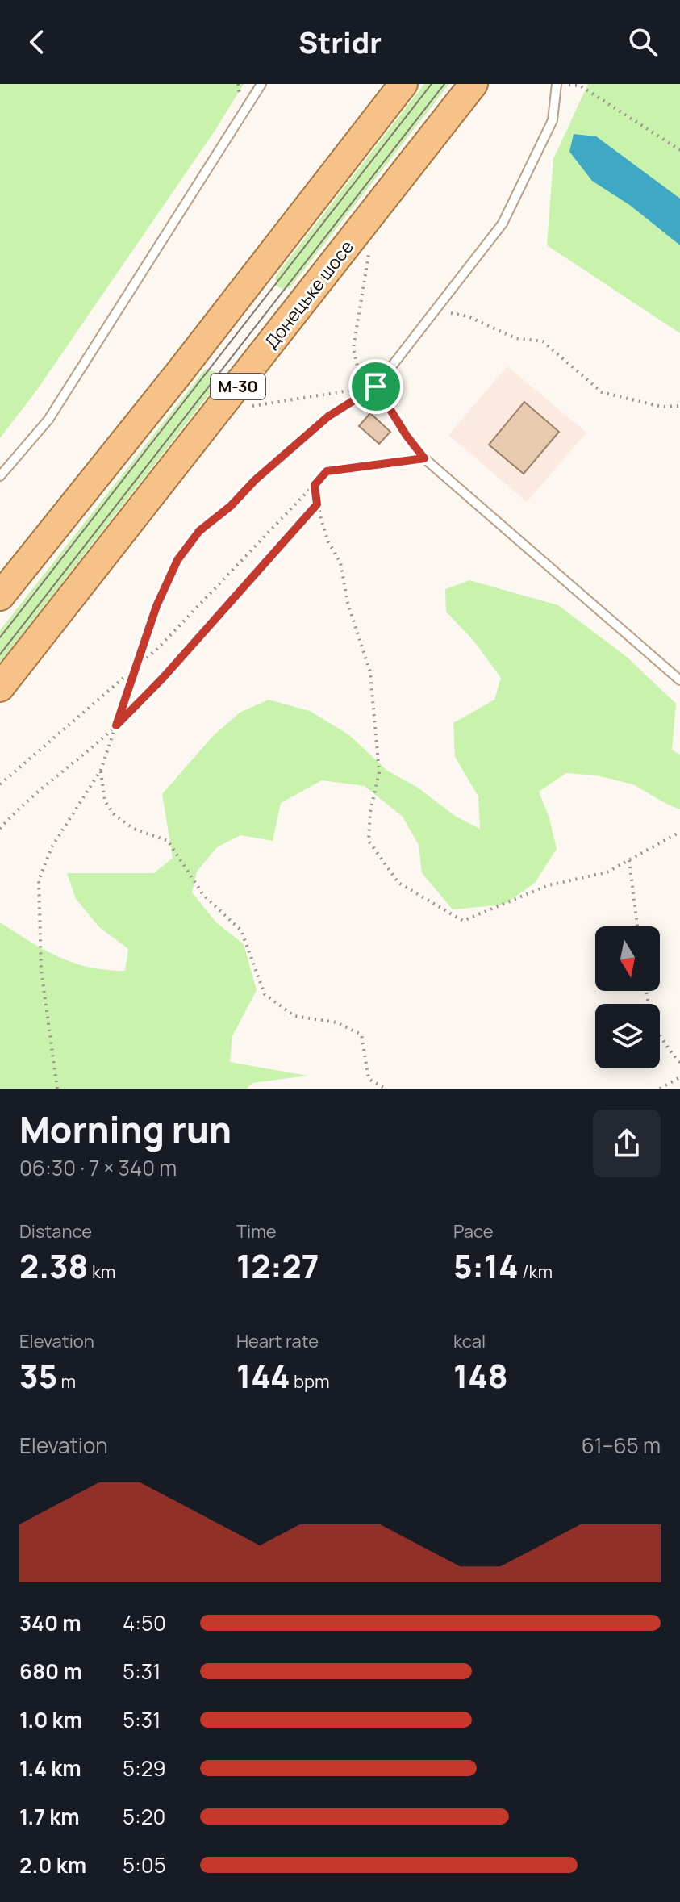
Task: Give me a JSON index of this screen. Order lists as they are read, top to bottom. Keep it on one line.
{"streets":{"highway":["Донецьке шосе","М-30"]},"north":"bottom","page":{"header":"Stridr","heading":["Morning run","06:30 · 7 × 340 m"],"stats":[["Distance","2.38 km"],["Time","12:27"],["Pace","5:14 /km"],["Elevation","35 m"],["Heart rate","144 bpm"],["kcal","148"]],"chart":["Elevation","61–65 m"],"list":[{"name":"340 m","note":"4:50"},{"name":"680 m","note":"5:31"},{"name":"1.0 km","note":"5:31"},{"name":"1.4 km","note":"5:29"},{"name":"1.7 km","note":"5:20"},{"name":"2.0 km","note":"5:05"}]}}
